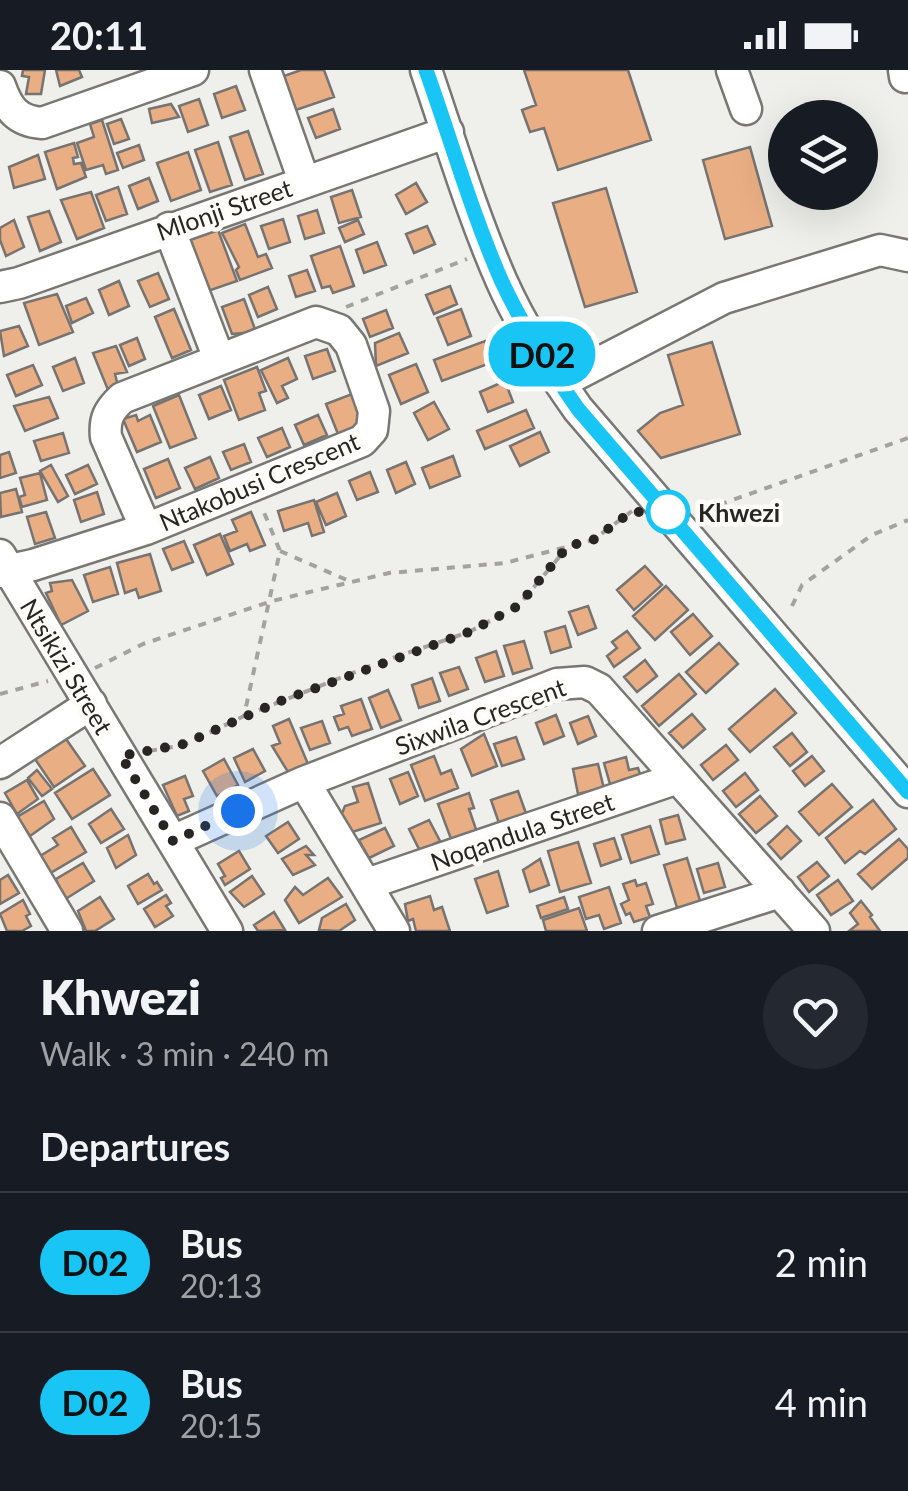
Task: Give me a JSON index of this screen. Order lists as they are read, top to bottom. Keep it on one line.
{"streets":{"street":["Mlonji Street","Ntakobusi Crescent","Ntsikizi Street","Sixwila Crescent","Noqandula Street"]},"crossings":[["Ntakobusi Crescent","Ntsikizi Street"],["Ntsikizi Street","Sixwila Crescent"],["Sixwila Crescent","Noqandula Street"]],"places":["Khwezi"],"lines":["bus line D02"],"page":{"status":"20:11","on_map":"D02","heading":[["Khwezi","Walk · 3 min · 240 m"],"Departures"],"list":[{"mark":"D02","name":"Bus","note":"20:13","value":"2 min"},{"mark":"D02","name":"Bus","note":"20:15","value":"4 min"}]}}
